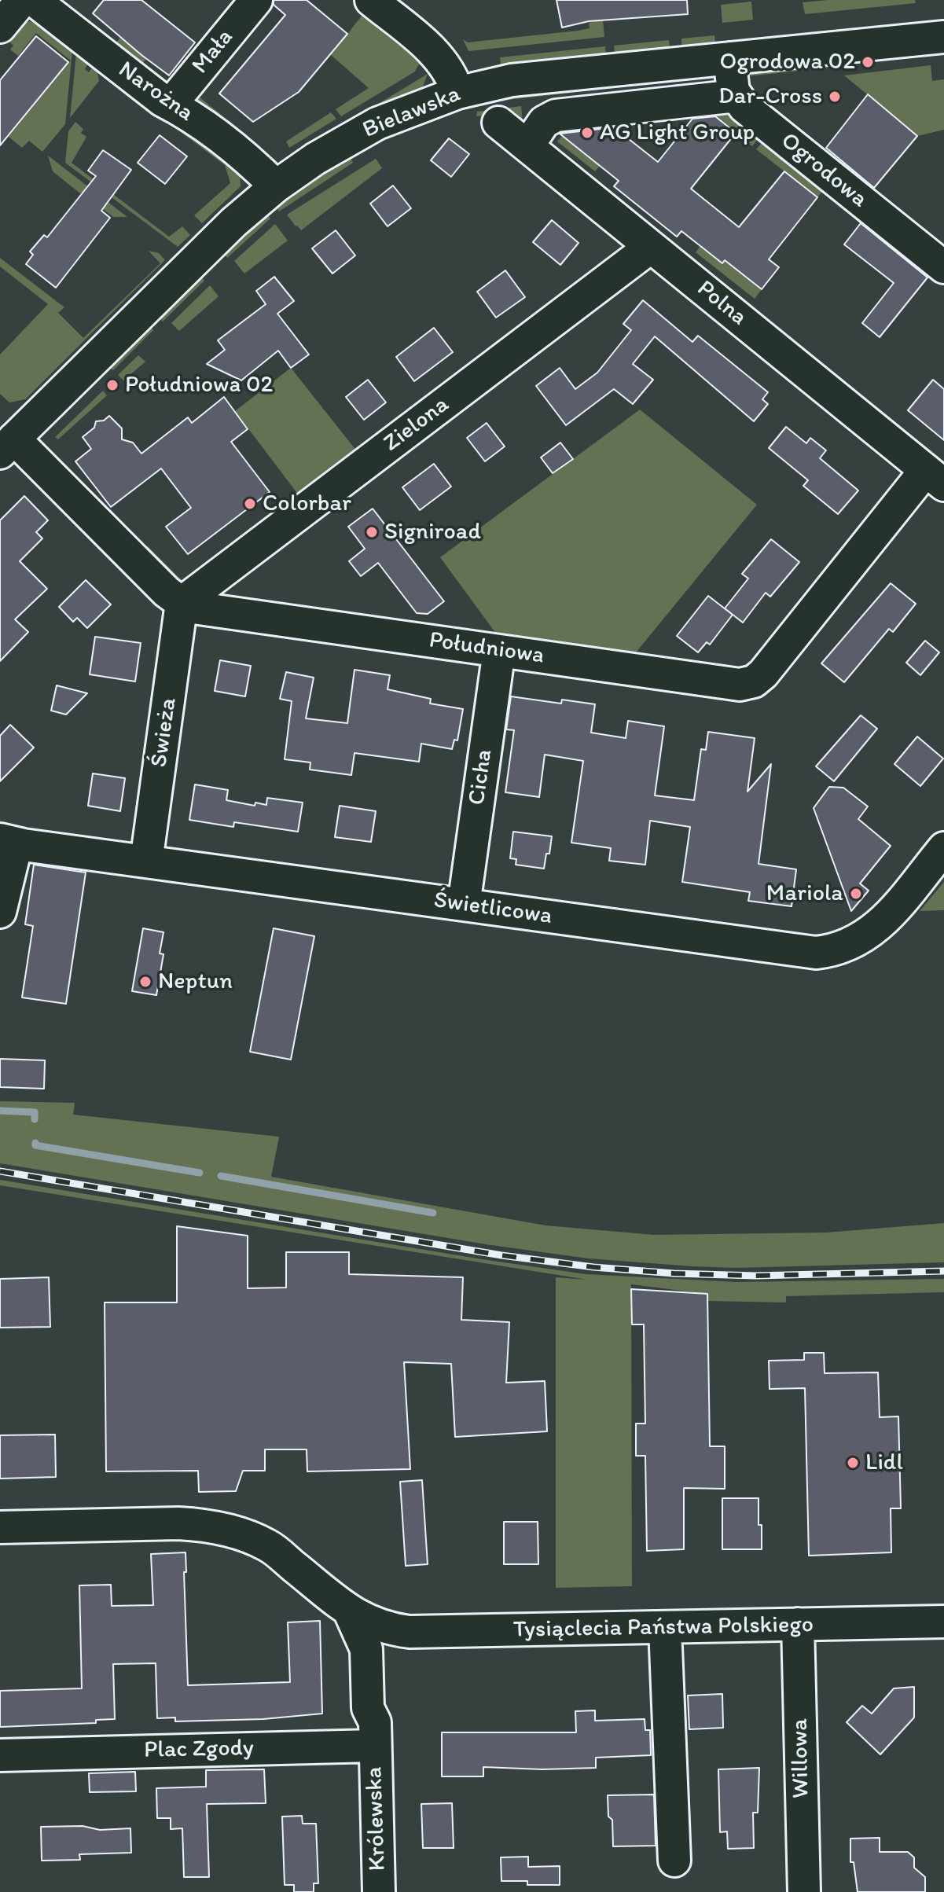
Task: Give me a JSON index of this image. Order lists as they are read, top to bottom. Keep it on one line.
{"streets":{"street":["Mała","Narożna","Bielawska","Ogrodowa","Polna","Zielona","Południowa","Świeża","Cicha","Świetlicowa","Tysiąclecia Państwa Polskiego","Plac Zgody","Willowa","Królewska"]},"crossings":[["Mała","Narożna"],["Narożna","Bielawska"],["Bielawska","Południowa"],["Polna","Zielona"],["Polna","Południowa"],["Zielona","Południowa"],["Zielona","Świeża"],["Południowa","Świeża"],["Południowa","Cicha"],["Świeża","Świetlicowa"],["Cicha","Świetlicowa"],["Tysiąclecia Państwa Polskiego","Willowa"],["Plac Zgody","Królewska"]],"places":["Ogrodowa 02","Dar-Cross","AG Light Group","Południowa 02","Colorbar","Signiroad","Mariola","Neptun","Lidl"]}
